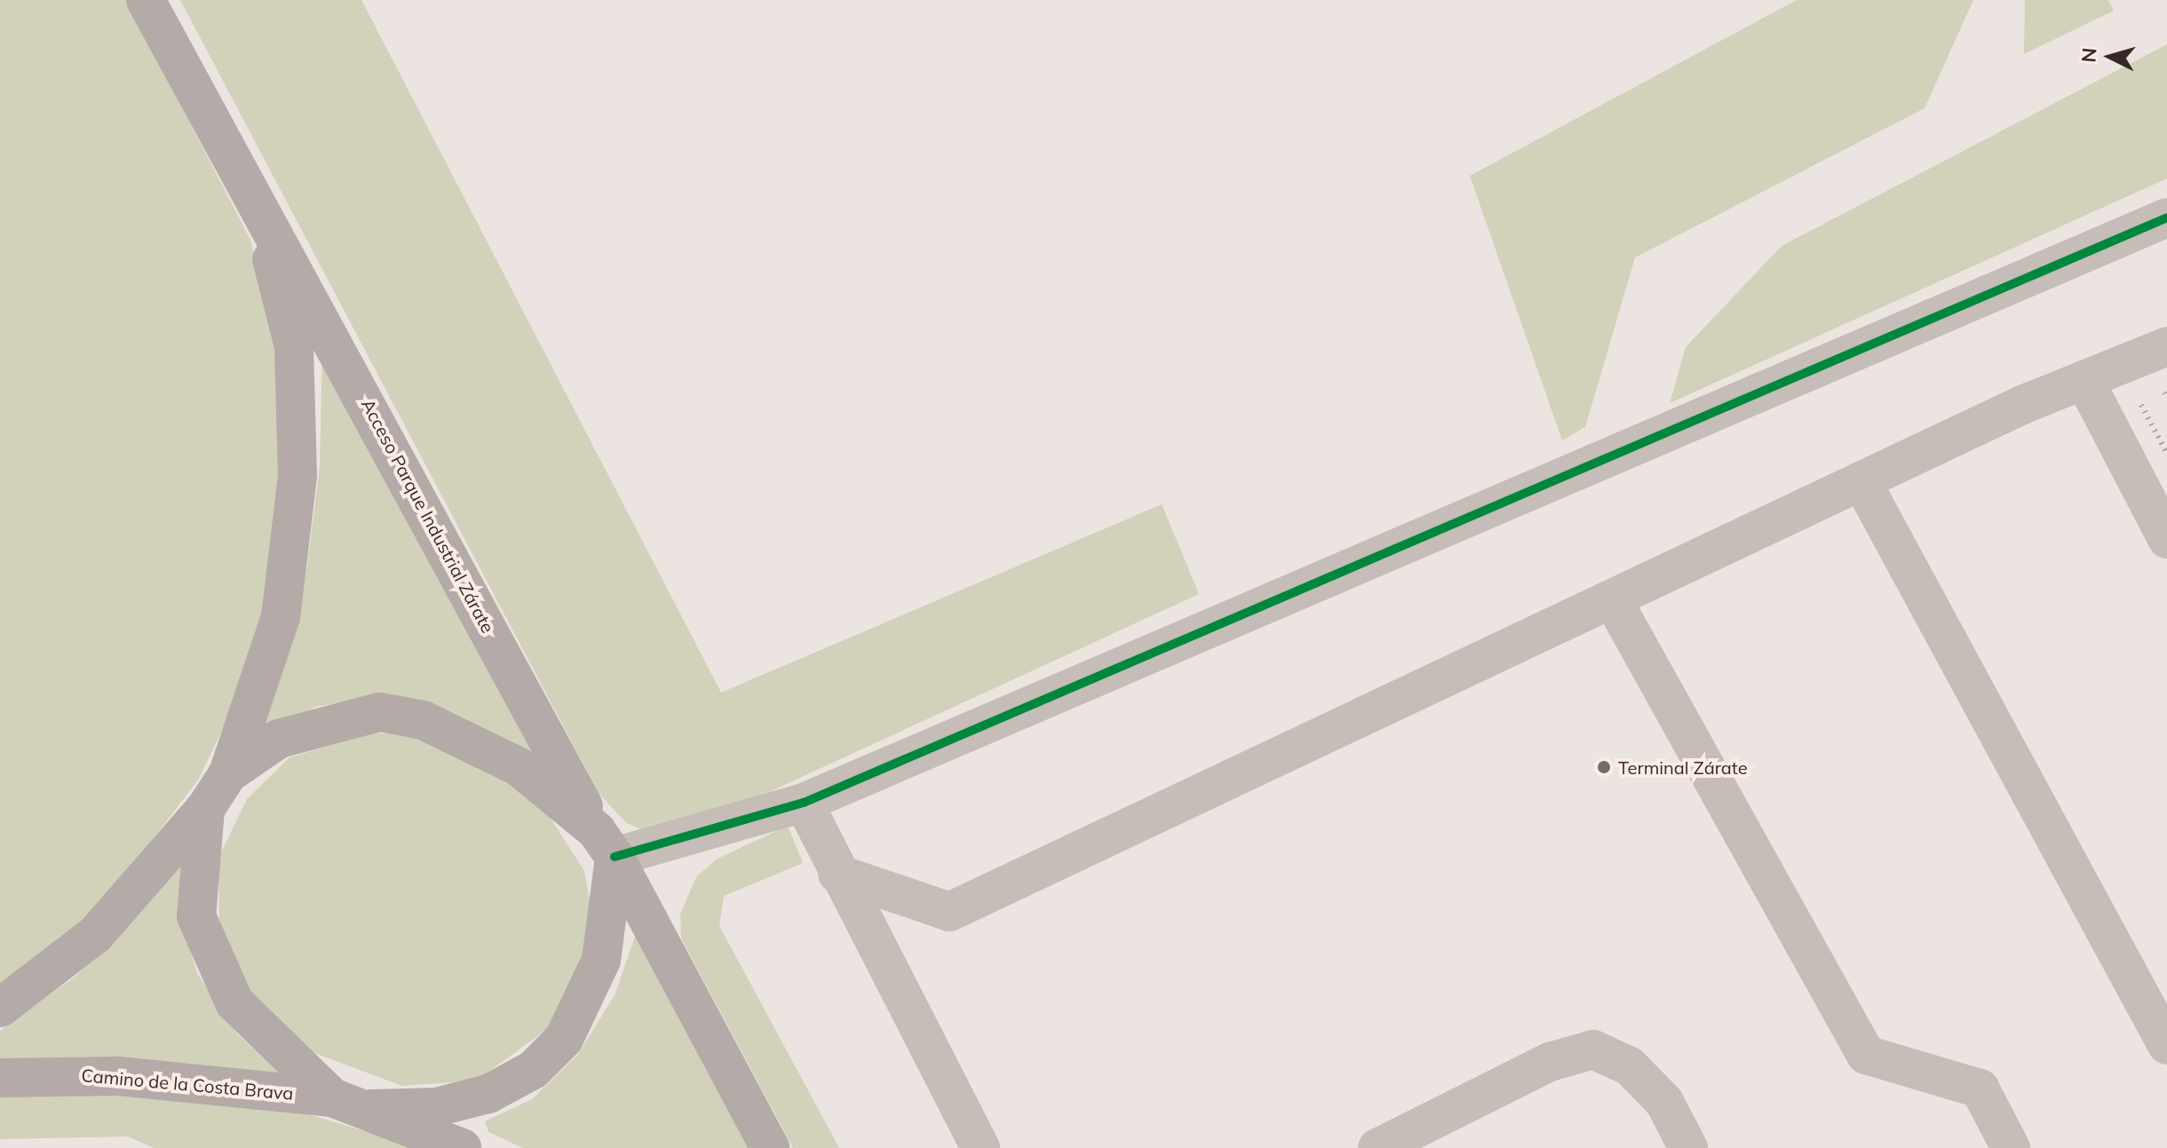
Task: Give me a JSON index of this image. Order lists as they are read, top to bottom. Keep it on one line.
{"streets":{"main road":["Acceso Parque Industrial Zárate","Camino de la Costa Brava"]},"places":["Terminal Zárate"],"north":"left"}
